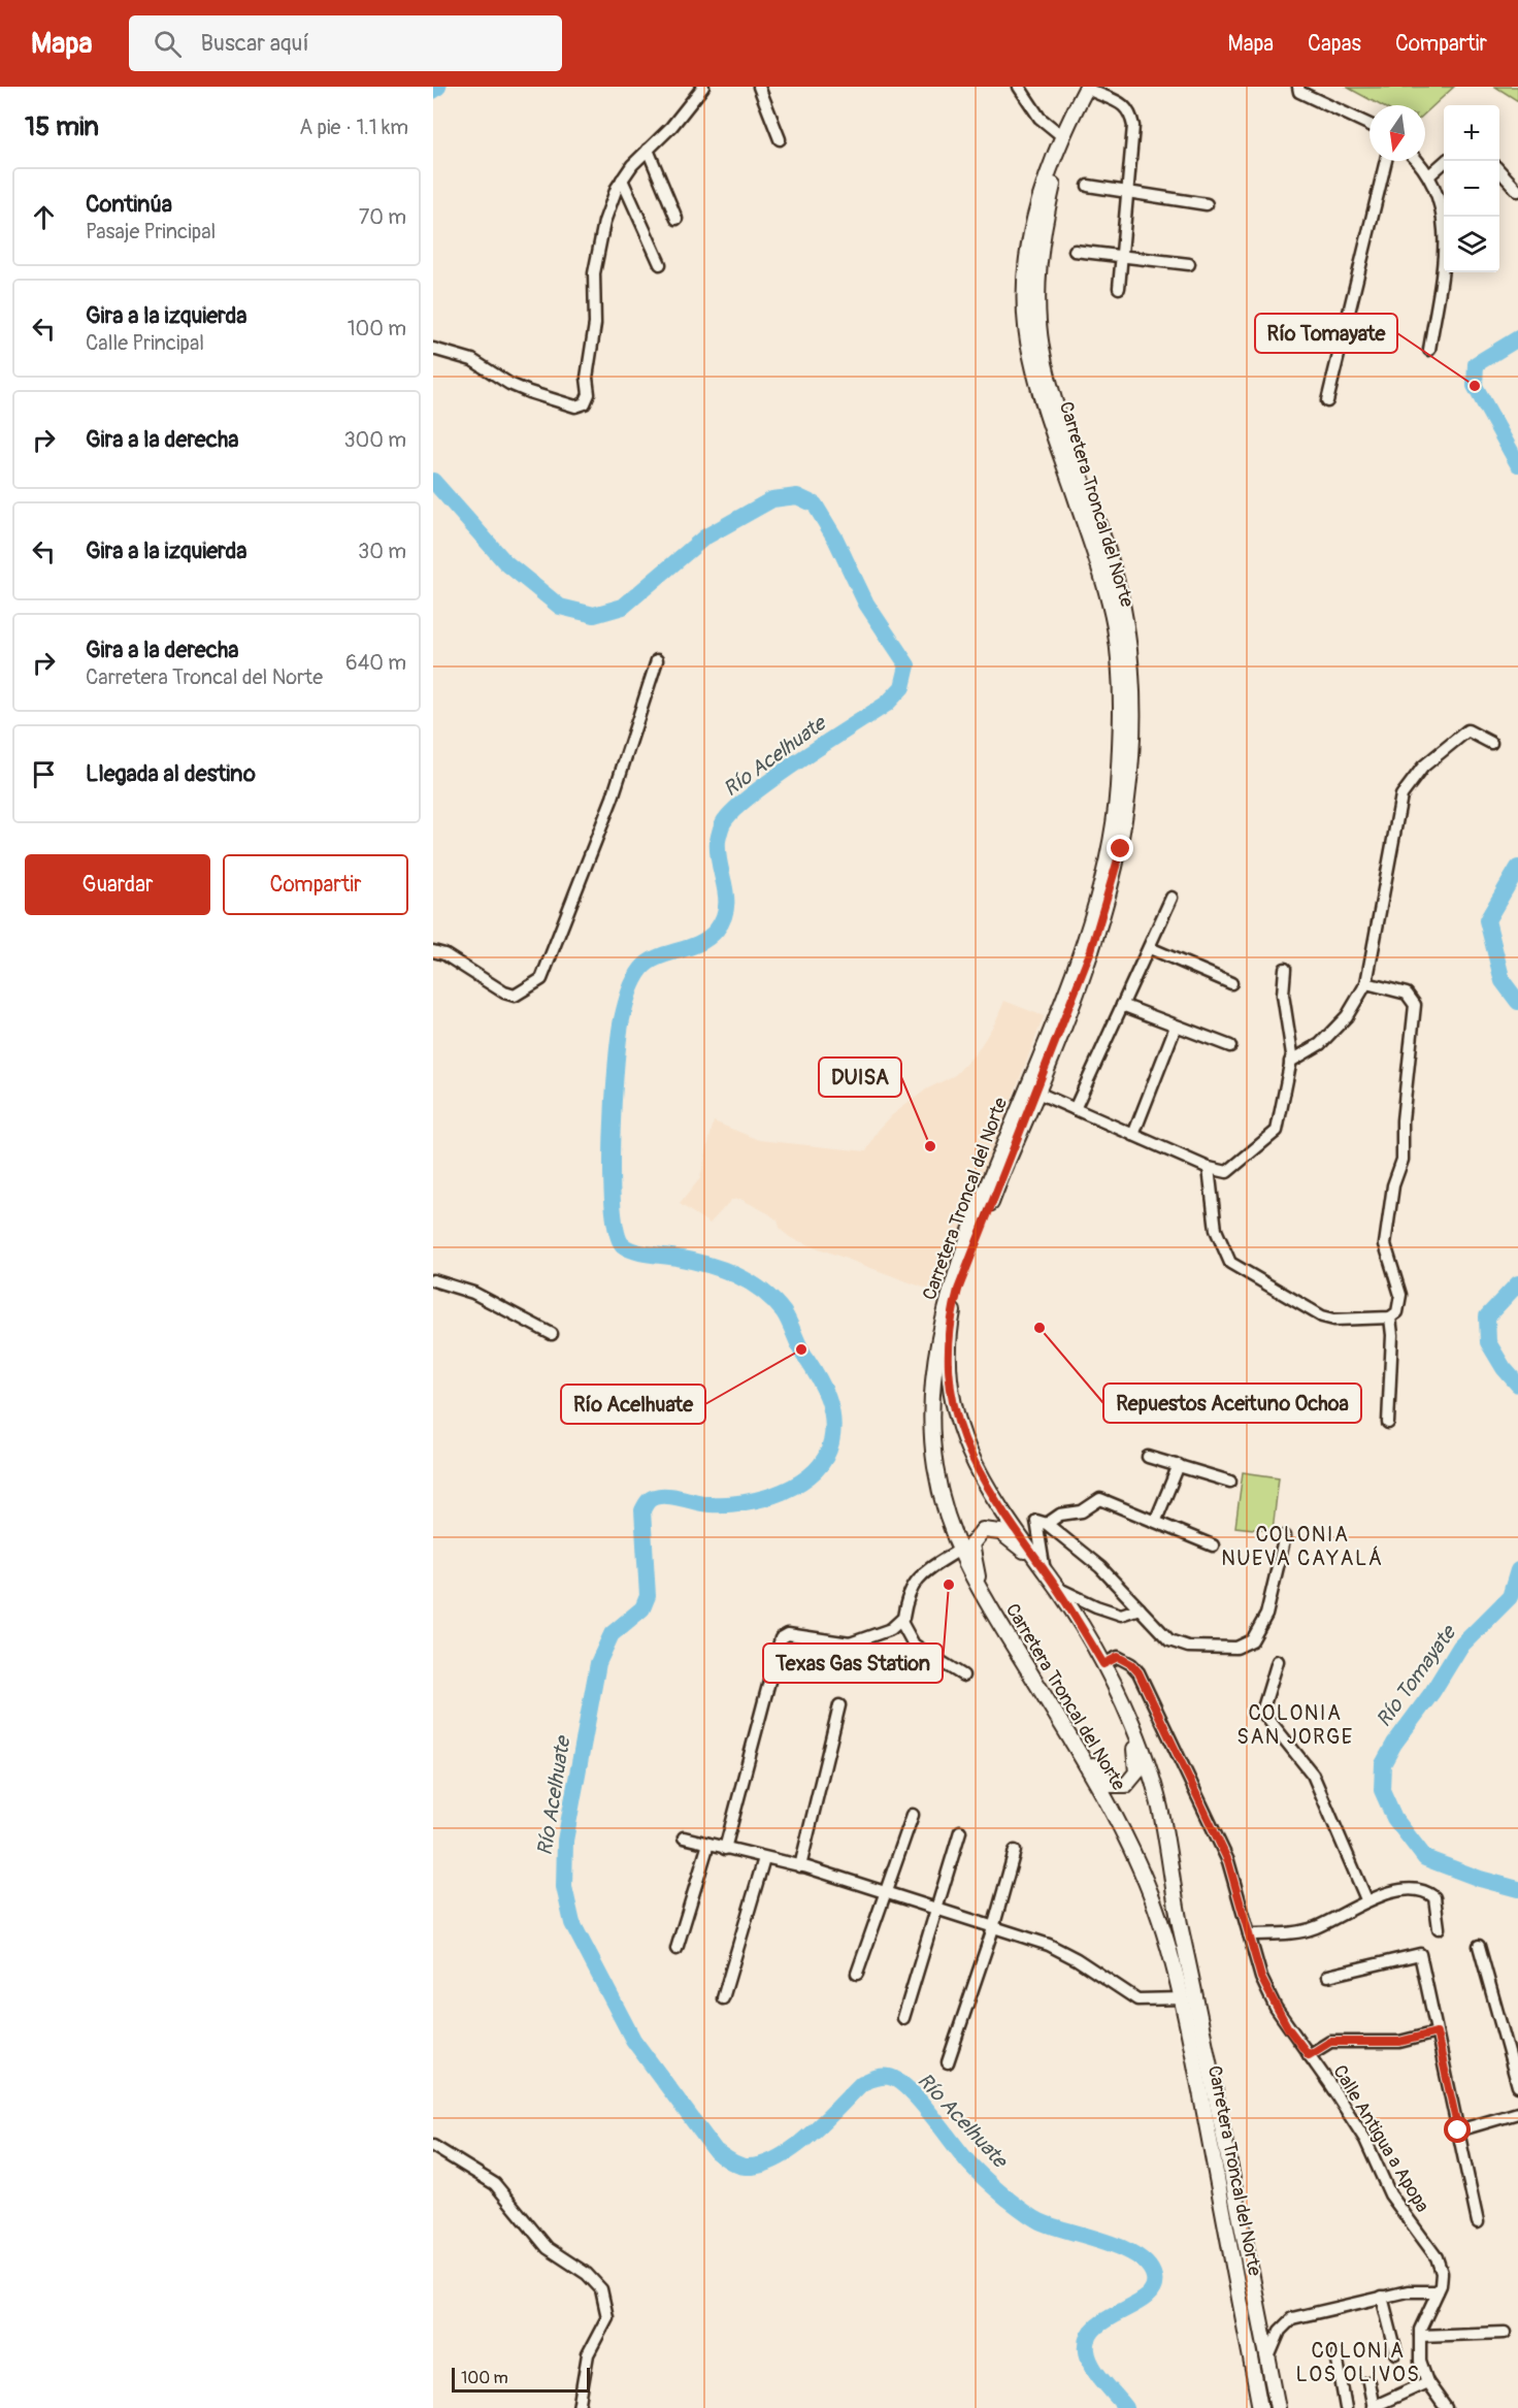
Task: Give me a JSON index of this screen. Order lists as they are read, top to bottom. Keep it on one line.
{"streets":{"main road":["Carretera Troncal del Norte"],"street":["Calle Antigua a Apopa"]},"crossings":[["Carretera Troncal del Norte","Calle Antigua a Apopa"]],"districts":["COLONIA NUEVA CAYALÁ","COLONIA SAN JORGE","COLONIA LOS OLIVOS"],"water":["Río Acelhuate","Río Tomayate"],"places":["Río Tomayate","DUISA","Repuestos Aceituno Ochoa","Río Acelhuate","Texas Gas Station"],"scale_bar":"100 m","north":"bottom","page":{"header":"Mapa","search":"Buscar aquí","nav":["Mapa","Capas","Compartir"],"heading":["15 min","A pie · 1.1 km"],"map_buttons":["+","−"],"list":[["Continúa","Pasaje Principal","70 m"],["Gira a la izquierda","Calle Principal","100 m"],["Gira a la derecha","300 m"],["Gira a la izquierda","30 m"],["Gira a la derecha","Carretera Troncal del Norte","640 m"],"Llegada al destino"],"buttons":["Guardar","Compartir"],"scale":"100 m"}}
